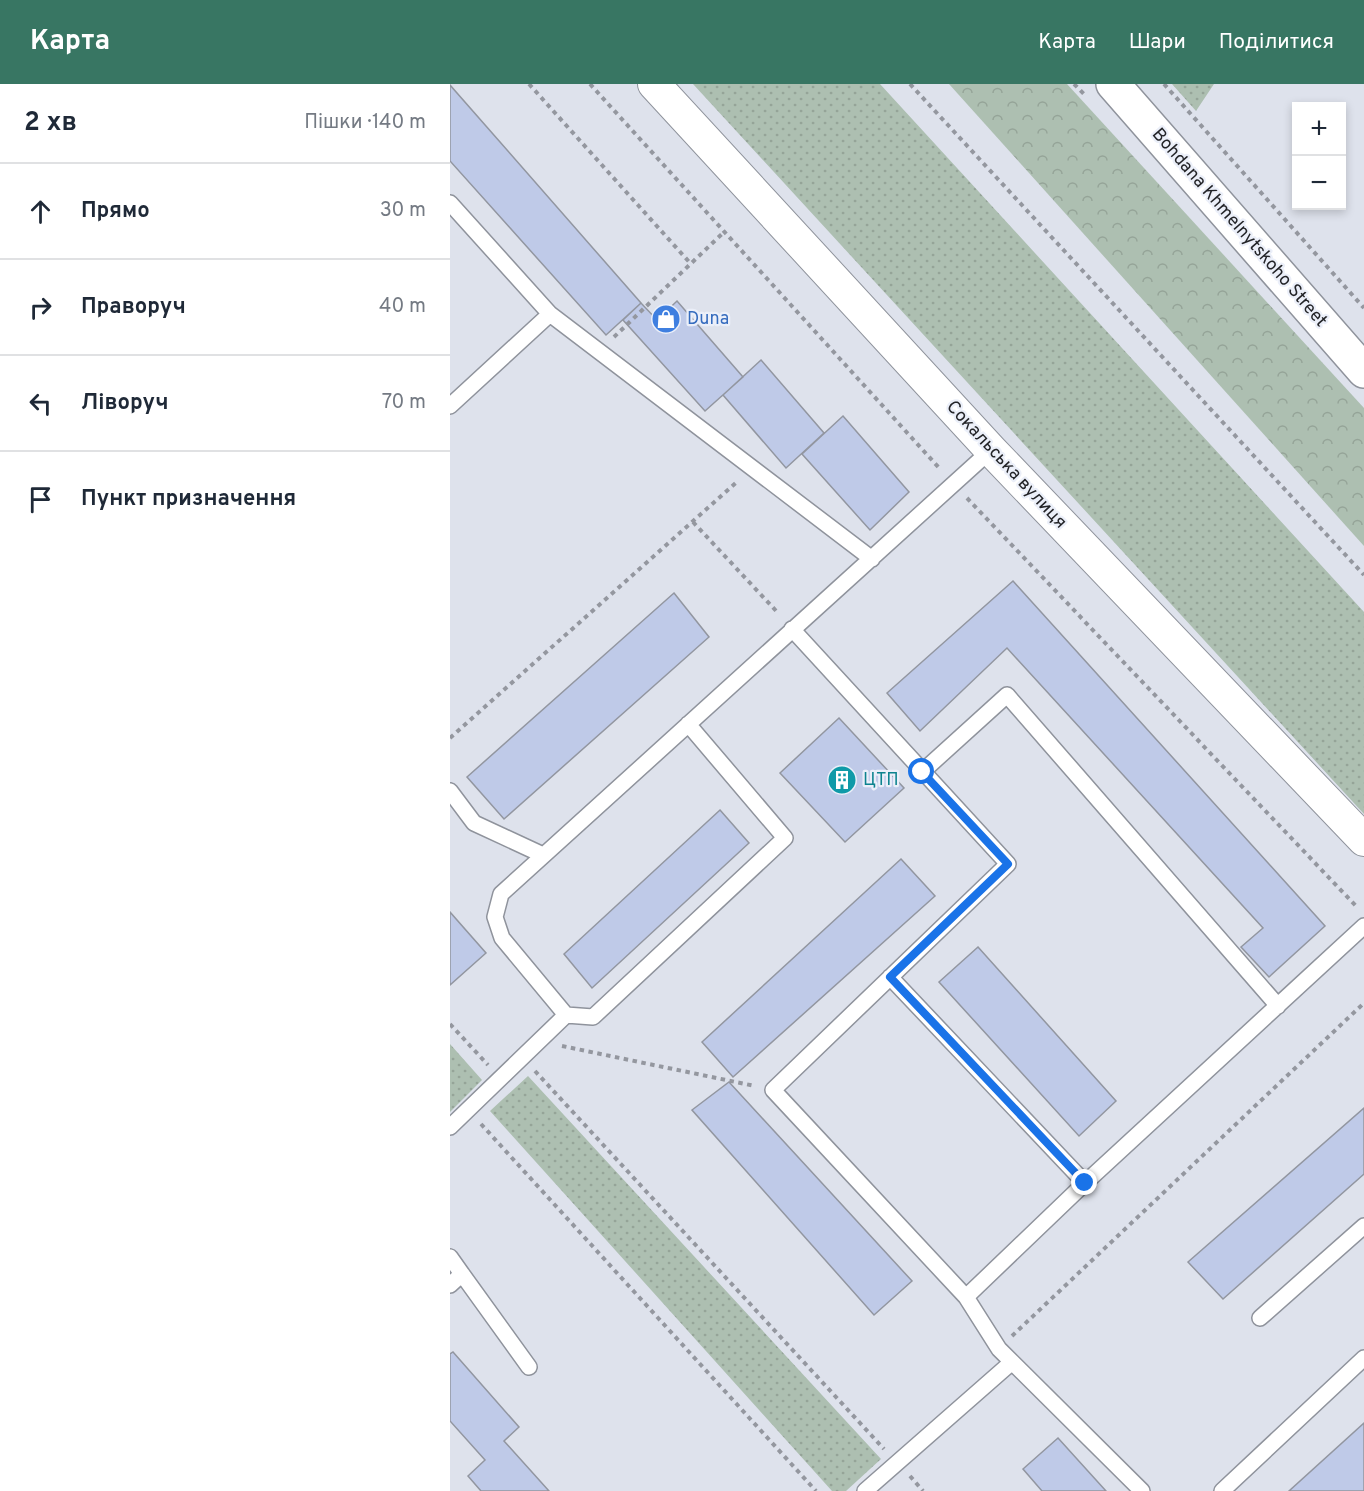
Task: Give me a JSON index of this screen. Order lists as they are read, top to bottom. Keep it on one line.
{"streets":{"street":["Bohdana Khmelnytskoho Street","Сокальська вулиця"]},"places":{"shop":["Duna"],"building":["ЦТП"]},"page":{"header":"Карта","nav":["Карта","Шари","Поділитися"],"heading":["2 хв","Пішки · 140 m"],"map_buttons":["+","−"],"list":[["Прямо","30 m"],["Праворуч","40 m"],["Ліворуч","70 m"],"Пункт призначення"]}}
